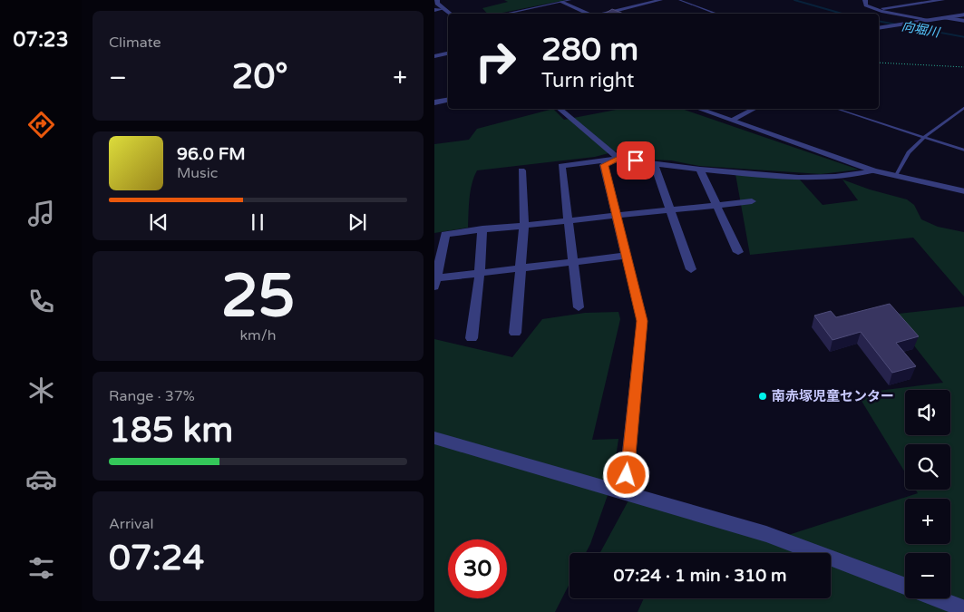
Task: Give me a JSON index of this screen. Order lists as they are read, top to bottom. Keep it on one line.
{"water":["向堀川"],"places":["南赤塚児童センター"],"page":{"tabs":"07:23","tile":["Climate",["25","km/h"],["Range · 37%","185 km"],["Arrival","07:24"]],"turn":["280 m","Turn right"],"heat":["−","20°","+"],"song":["96.0 FM","Music"],"map_buttons":["+","−"],"limit":"30","trip":"07:24 · 1 min · 310 m"}}
